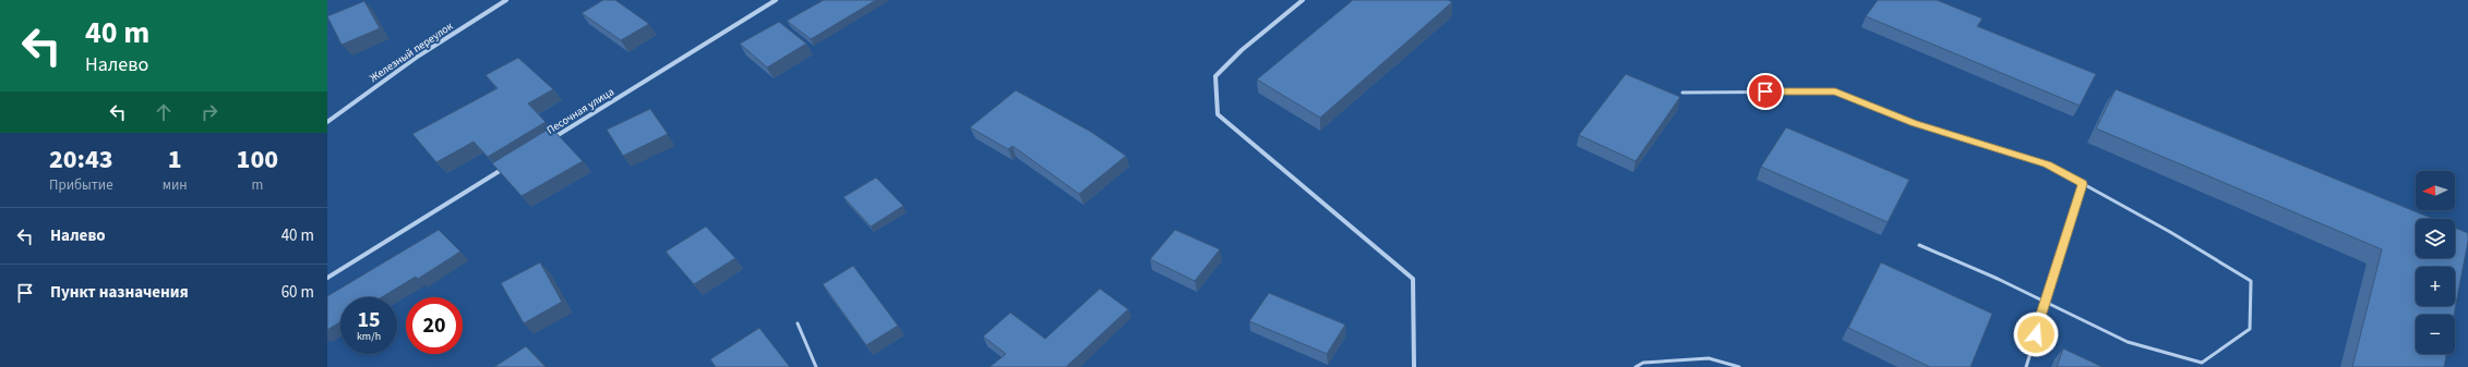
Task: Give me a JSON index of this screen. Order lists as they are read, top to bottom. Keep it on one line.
{"streets":{"street":["Железный переулок","Песочная улица"]},"north":"left","page":{"turn":["40 m","Налево"],"eta":["20:43","Прибытие","1","мин","100","m"],"map_buttons":["+","−"],"list":[{"name":"Налево","value":"40 m"},{"name":"Пункт назначения","value":"60 m"}],"speed":"15 km/h","limit":"20"}}
